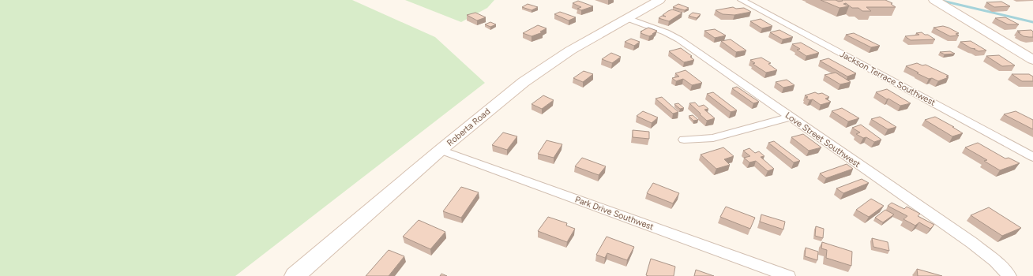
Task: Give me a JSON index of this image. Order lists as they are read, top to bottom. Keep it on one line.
{"streets":{"street":["Jackson Terrace Southwest","Roberta Road","Love Street Southwest","Park Drive Southwest"]},"crossings":[["Roberta Road","Love Street Southwest"],["Roberta Road","Park Drive Southwest"]]}
